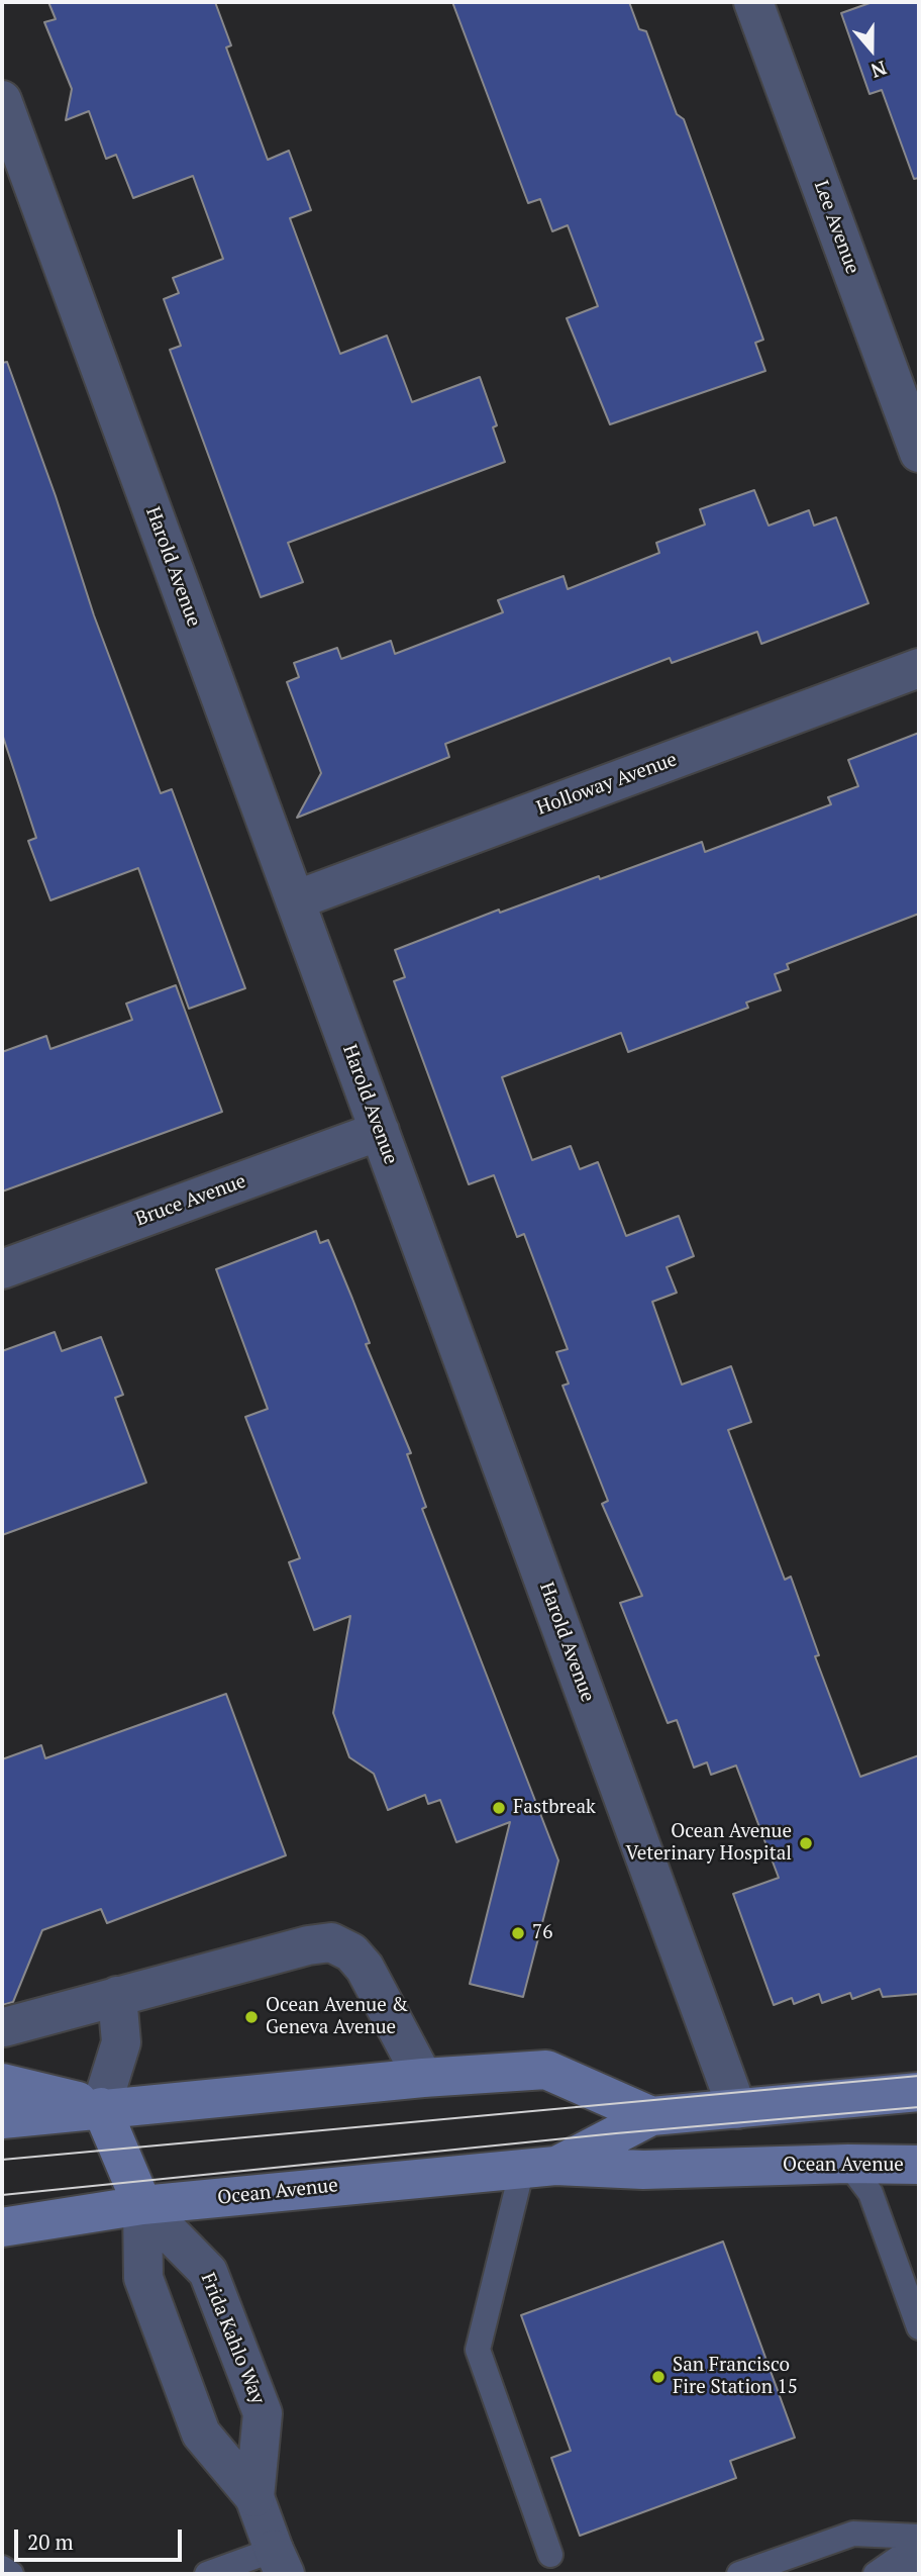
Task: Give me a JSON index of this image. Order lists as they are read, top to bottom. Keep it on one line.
{"streets":{"main road":["Ocean Avenue","Frida Kahlo Way"],"street":["Lee Avenue","Harold Avenue","Holloway Avenue","Bruce Avenue"]},"crossings":[["Harold Avenue","Holloway Avenue"],["Harold Avenue","Bruce Avenue"],["Harold Avenue","Ocean Avenue"],["Ocean Avenue","Frida Kahlo Way"]],"places":["Fastbreak","Ocean Avenue Veterinary Hospital","76","Ocean Avenue & Geneva Avenue","San Francisco Fire Station 15"],"scale_bar":"20 m","north":"bottom"}
